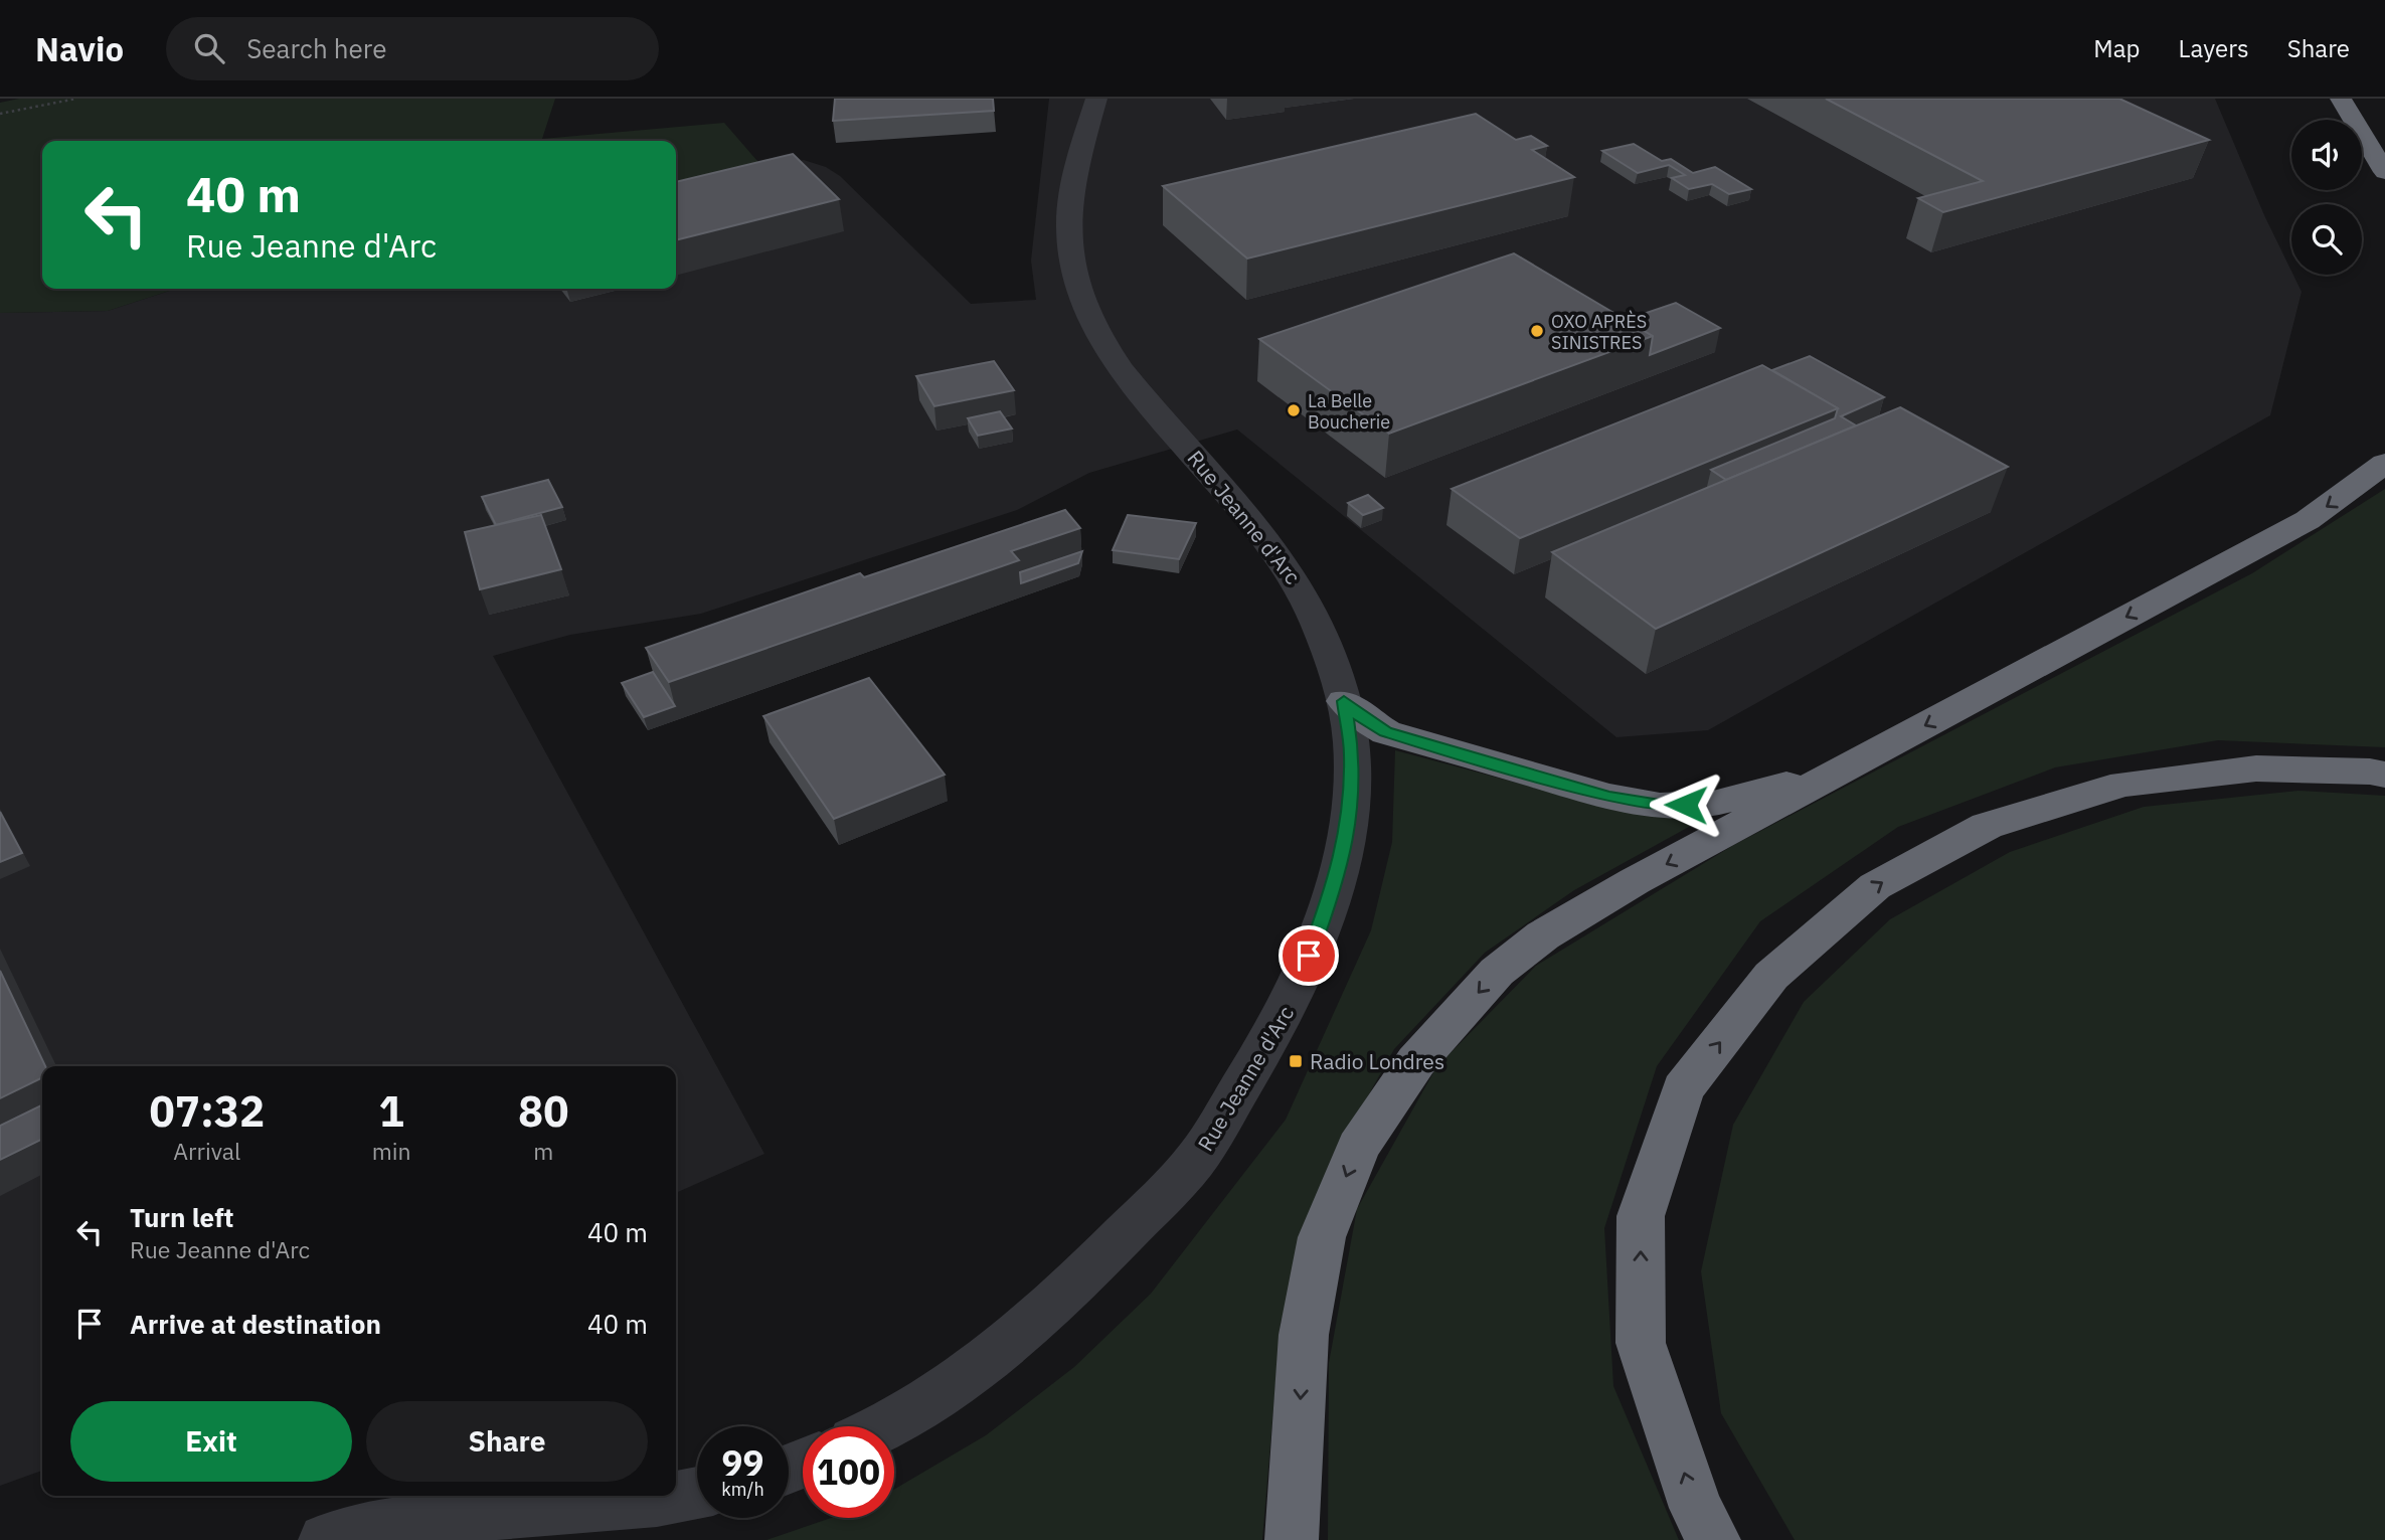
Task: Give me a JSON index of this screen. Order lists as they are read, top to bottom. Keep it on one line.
{"streets":{"street":["Rue Jeanne d'Arc"]},"places":{"other":["OXO APRÈS SINISTRES","La Belle Boucherie"],"transit":["Radio Londres"]},"page":{"header":"Navio","search":"Search here","nav":["Map","Layers","Share"],"turn":["40 m","Rue Jeanne d'Arc"],"eta":["07:32","Arrival","1","min","80","m"],"list":[{"name":"Turn left","note":"Rue Jeanne d'Arc","value":"40 m"},{"name":"Arrive at destination","value":"40 m"}],"buttons":["Exit","Share"],"speed":"99 km/h","limit":"100"}}
